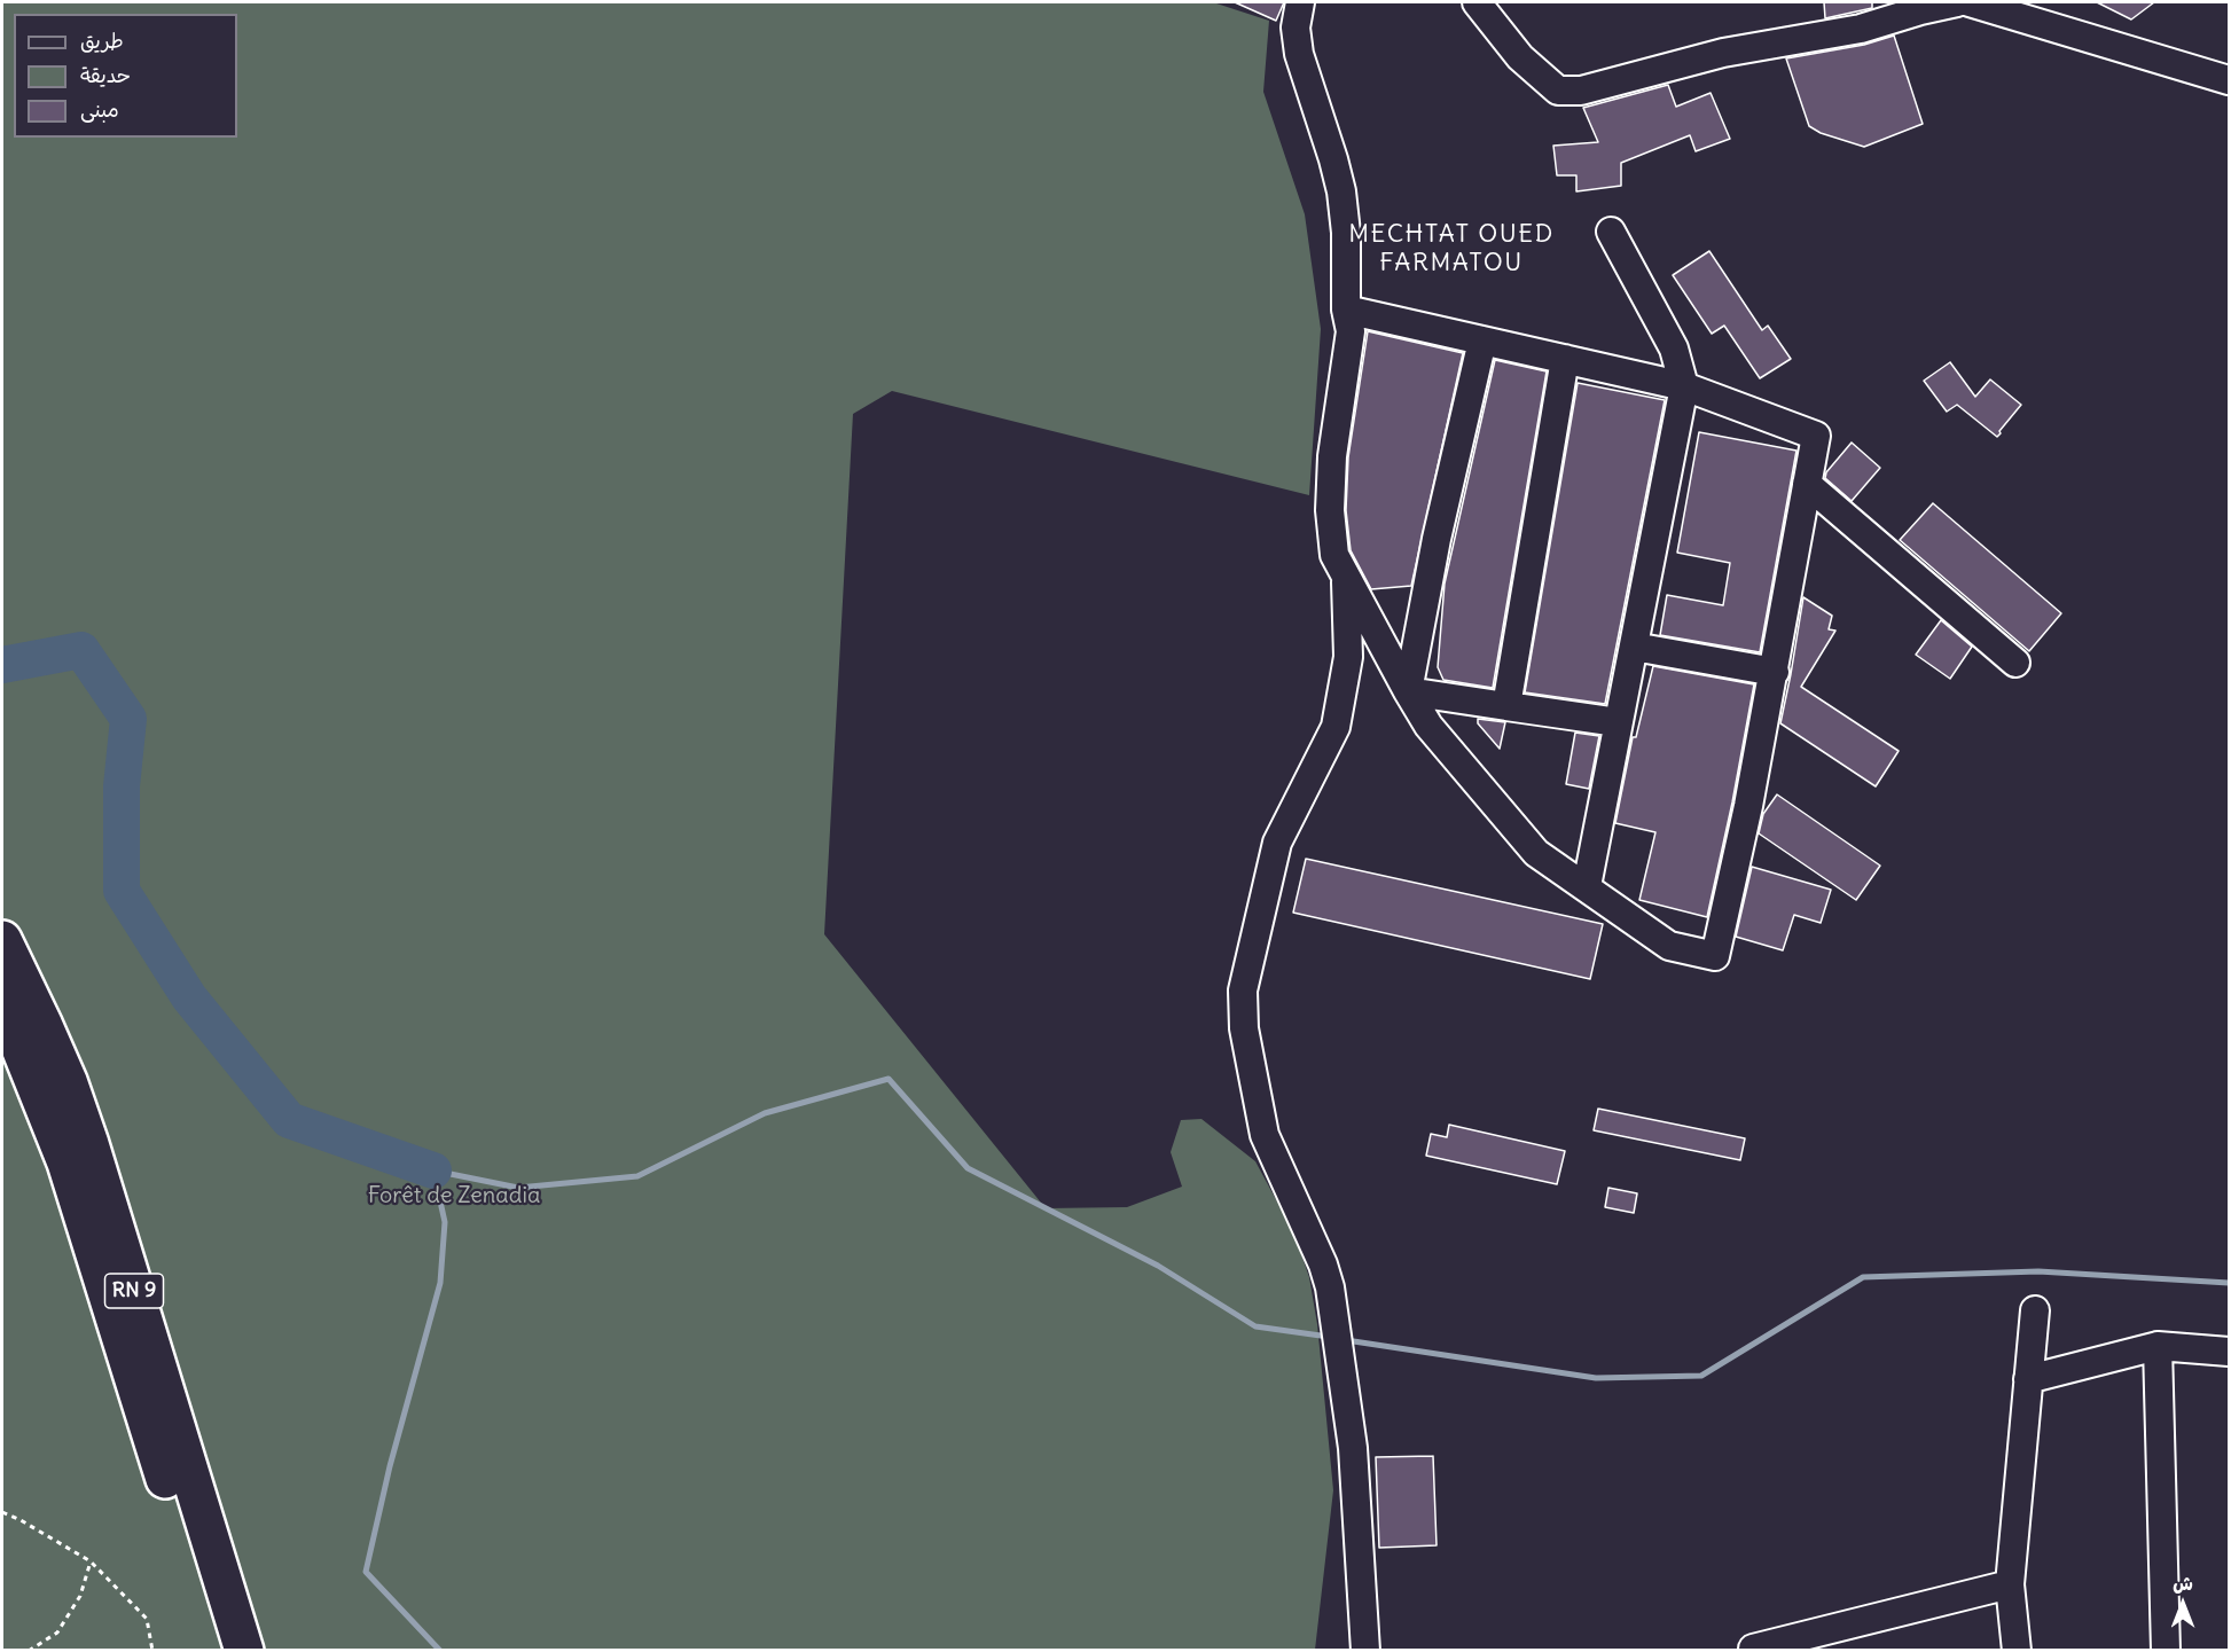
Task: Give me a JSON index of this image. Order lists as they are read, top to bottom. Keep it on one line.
{"streets":{"highway":["RN 9"]},"districts":["MECHTAT OUED FARMATOU"],"parks":["Forêt de Zenadia"],"legend":["طريق","حديقة","مبنى"],"north":"top"}
